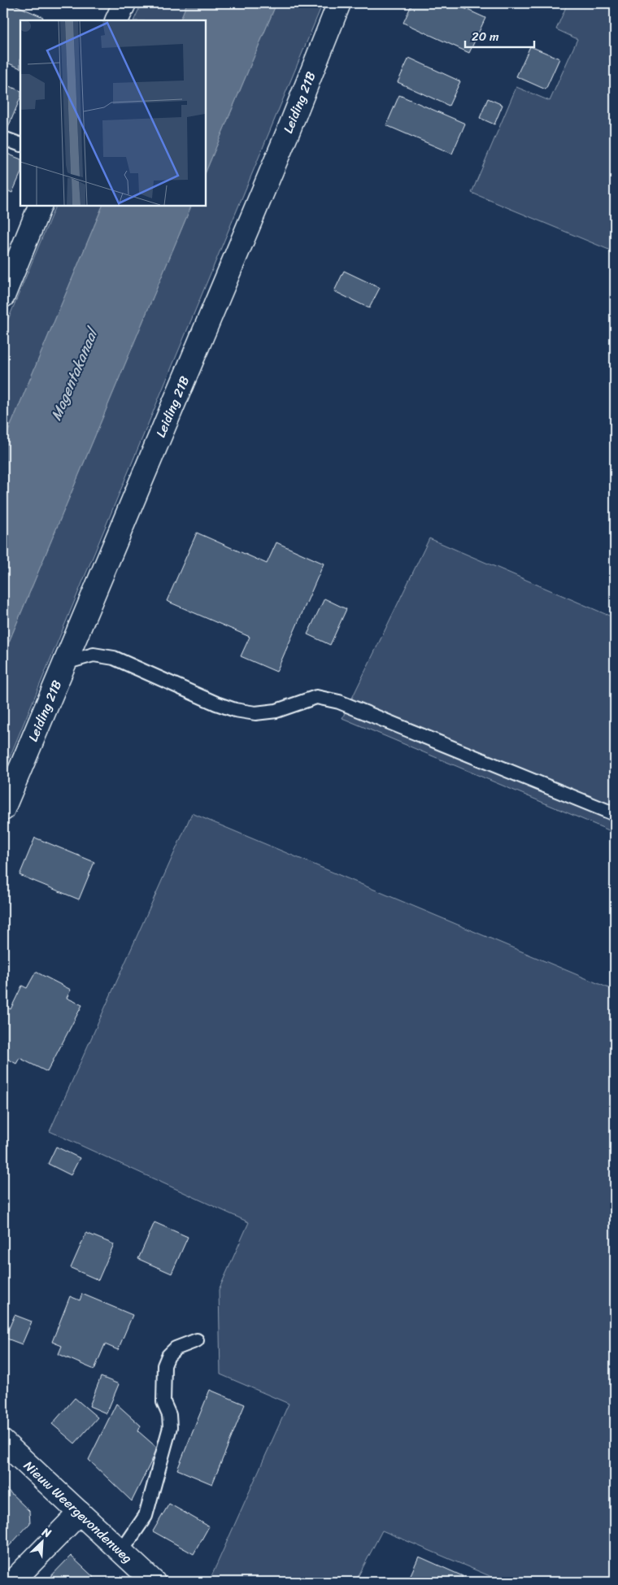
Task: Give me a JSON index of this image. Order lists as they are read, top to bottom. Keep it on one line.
{"streets":{"street":["Leiding 21B","Nieuw Weergevondenweg"]},"water":["Magentakanaal"],"scale_bar":"20 m","north":"top right"}
